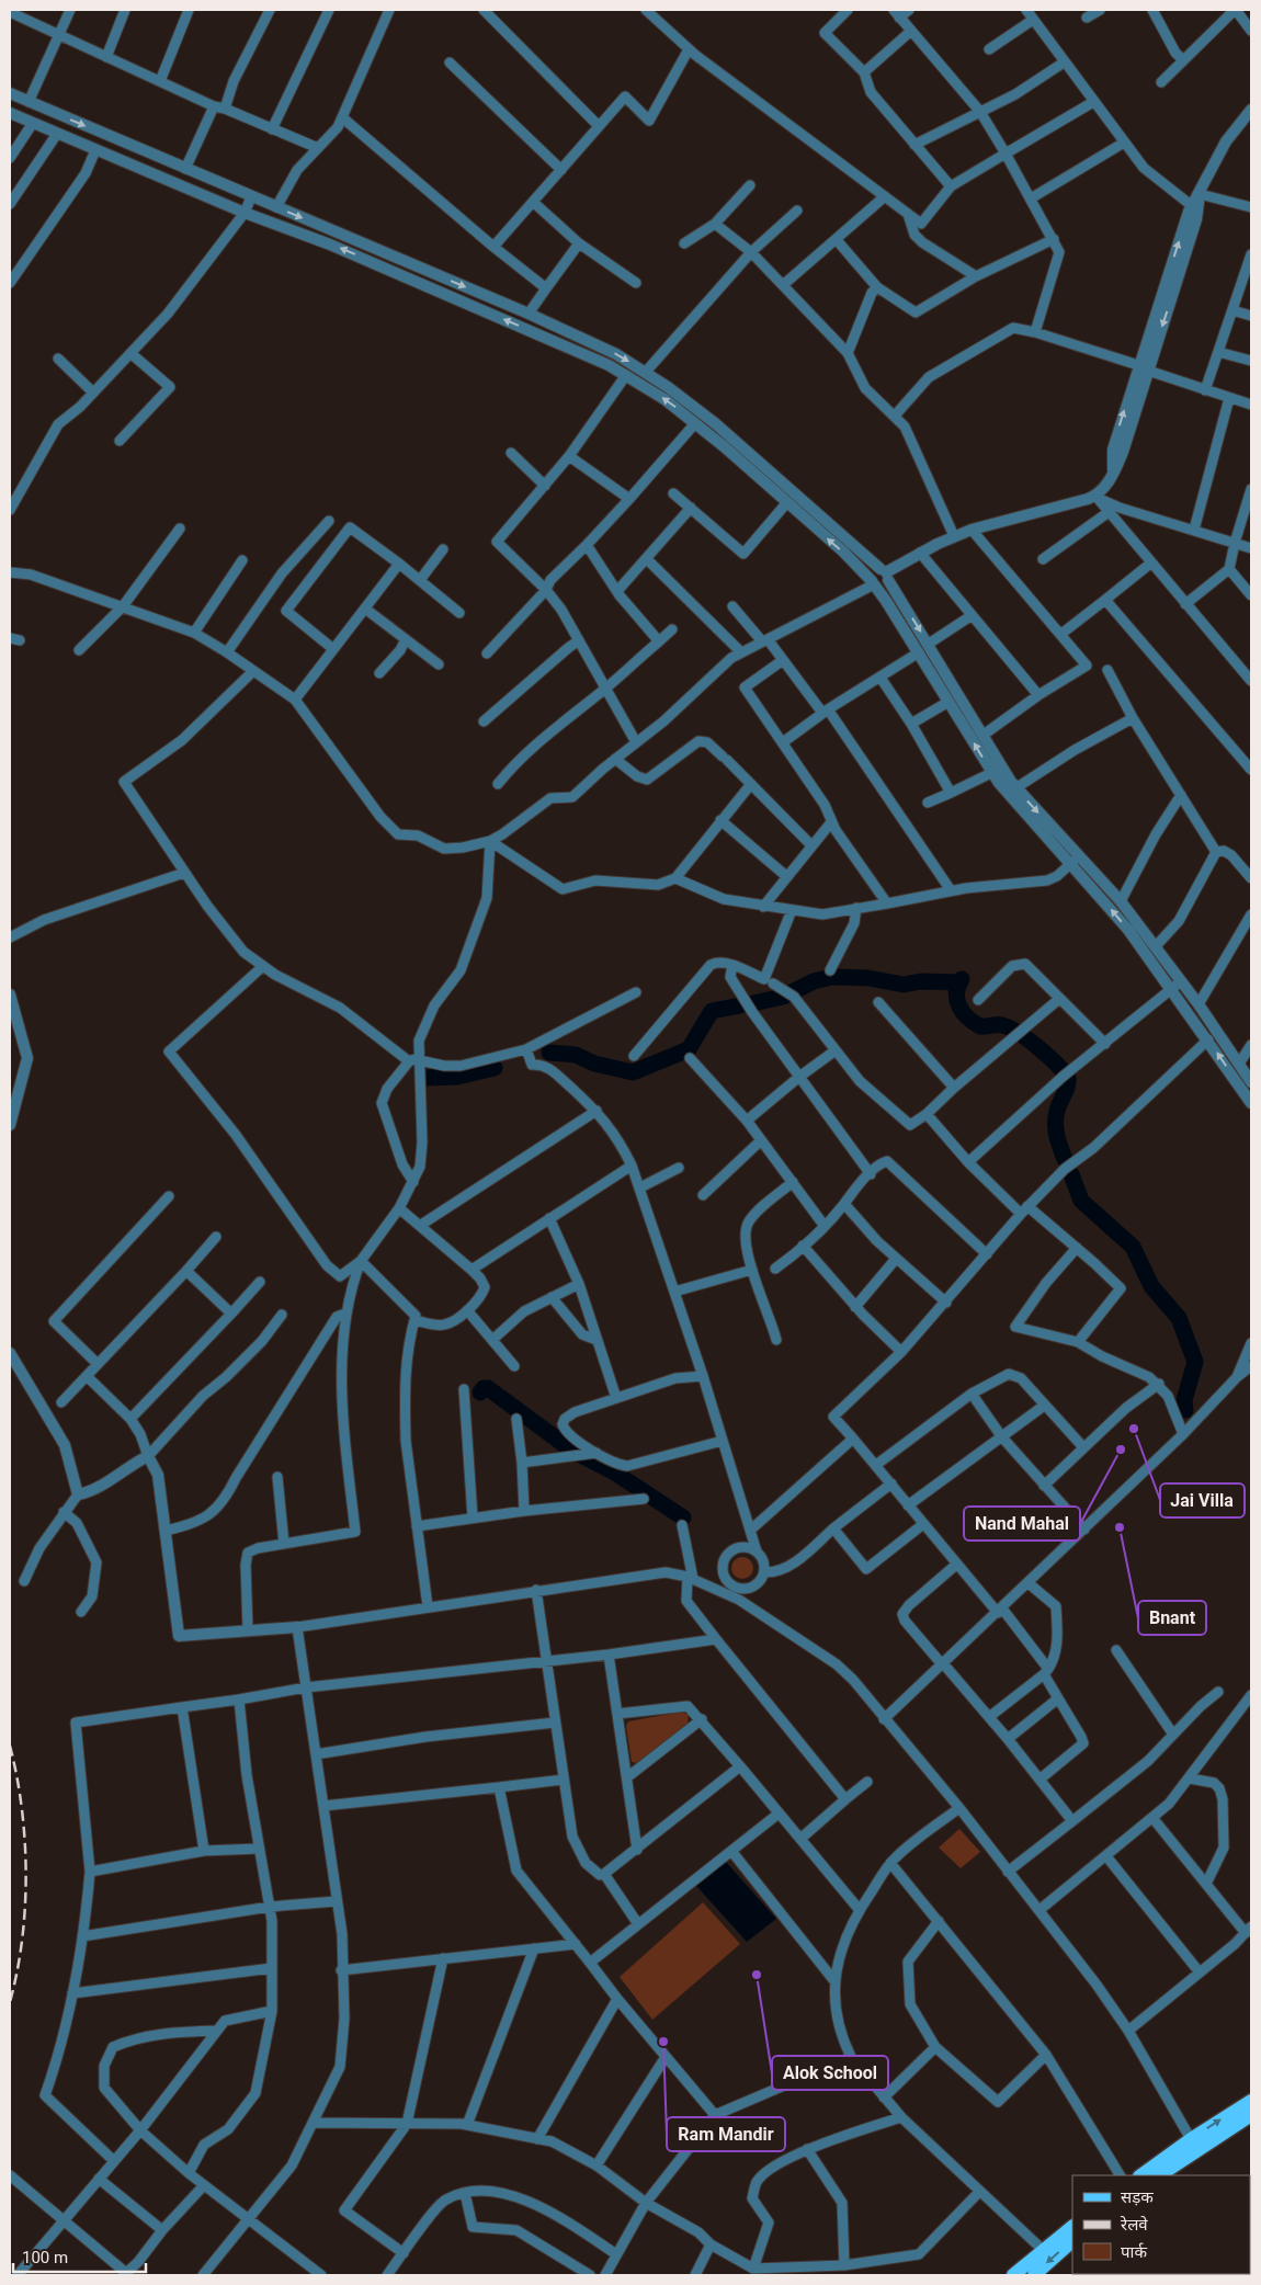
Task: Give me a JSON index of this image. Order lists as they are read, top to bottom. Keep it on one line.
{"places":["Jai Villa","Nand Mahal","Bnant","Alok School","Ram Mandir"],"legend":["सड़क","रेलवे","पार्क"],"scale_bar":"100 m"}
